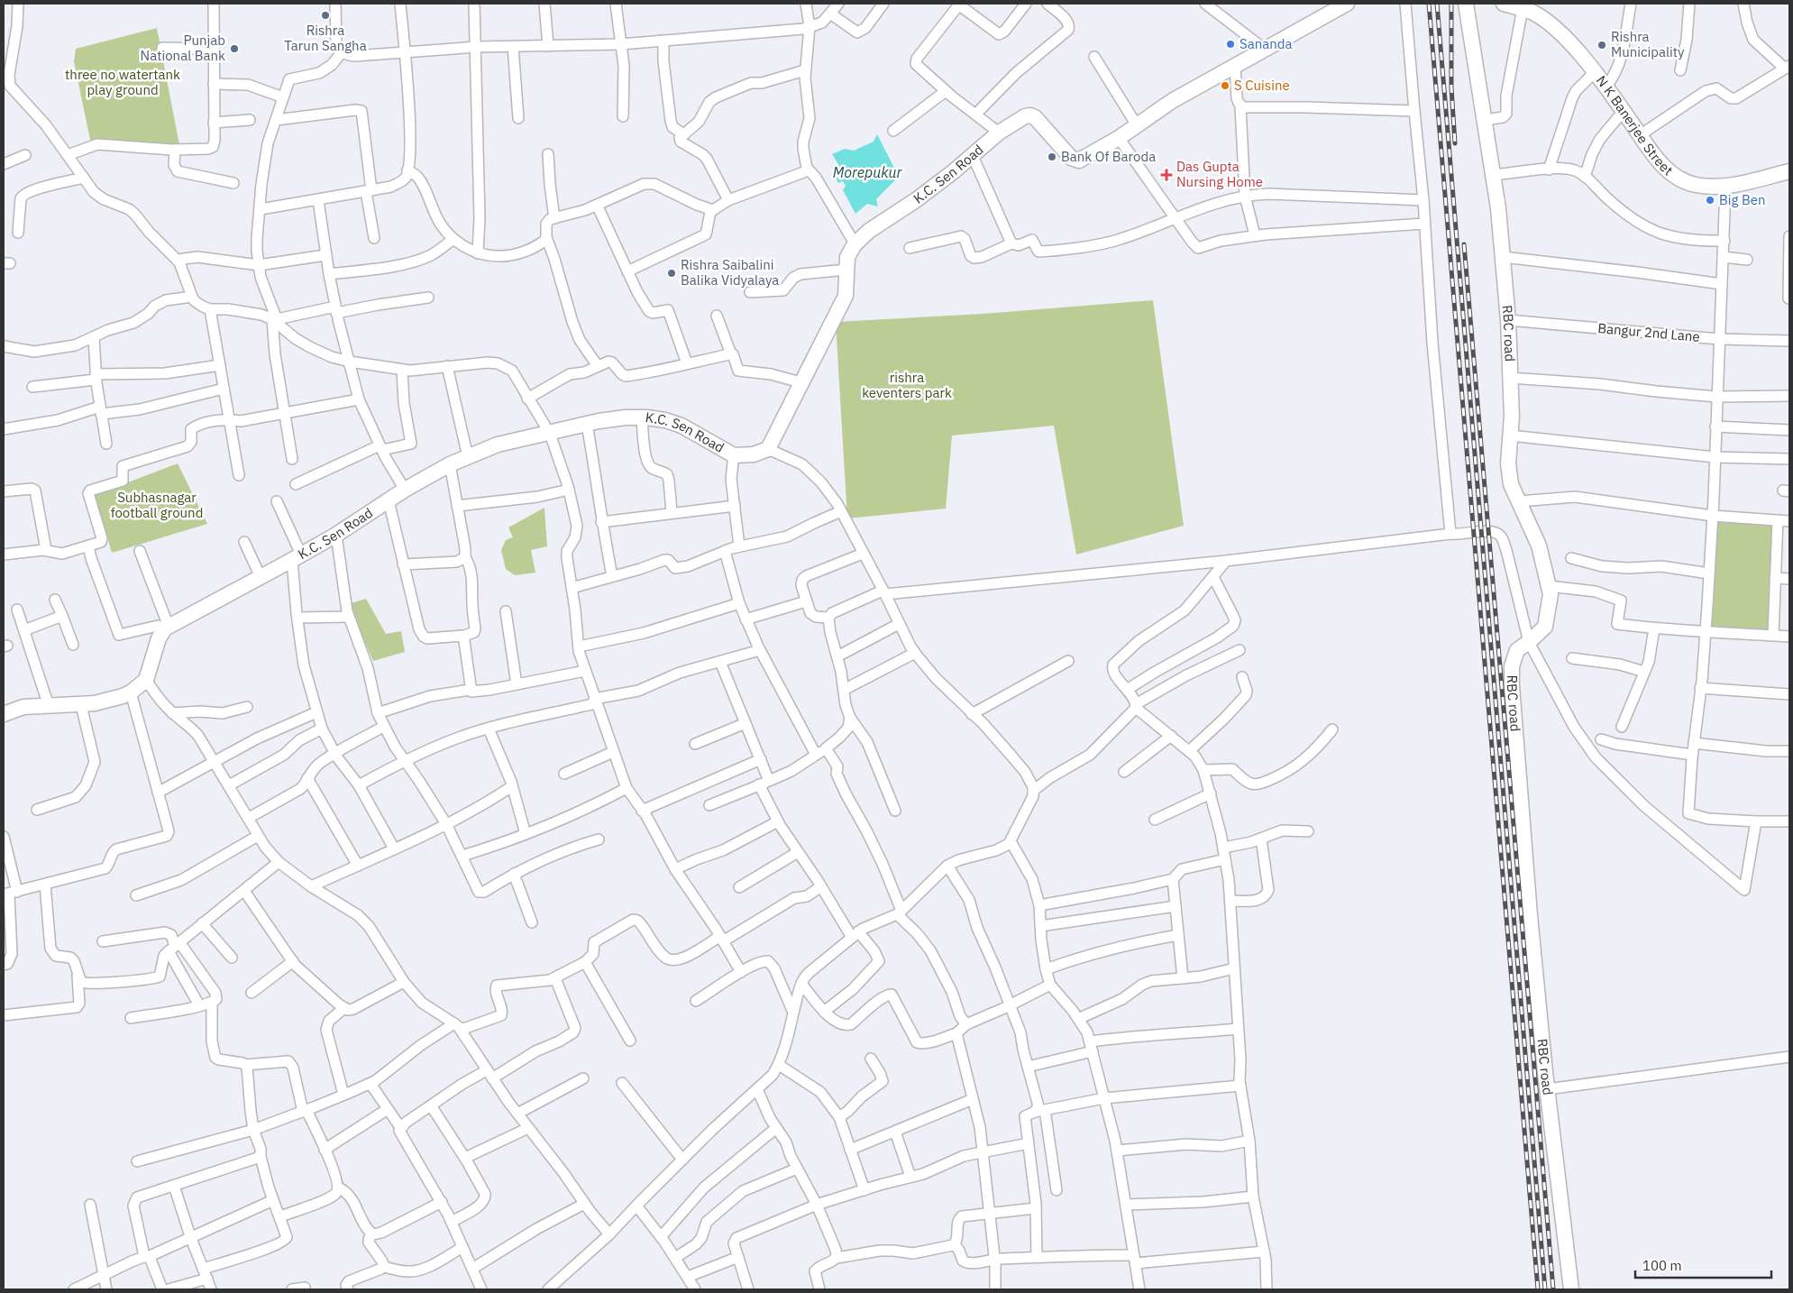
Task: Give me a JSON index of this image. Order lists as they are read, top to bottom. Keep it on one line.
{"streets":{"street":["N K Banerjee Street","K.C. Sen Road","RBC road","Bangur 2nd Lane"]},"crossings":[["RBC road","Bangur 2nd Lane"]],"water":["Morepukur"],"parks":["three no watertank play ground","rishra keventers park","Subhasnagar football ground"],"places":{"other":["Rishra Tarun Sangha","Sananda","Rishra Municipality","Punjab National Bank","S Cuisine","Bank Of Baroda","Big Ben","Rishra Saibalini Balika Vidyalaya"],"health":["Das Gupta Nursing Home"]},"scale_bar":"100 m"}
